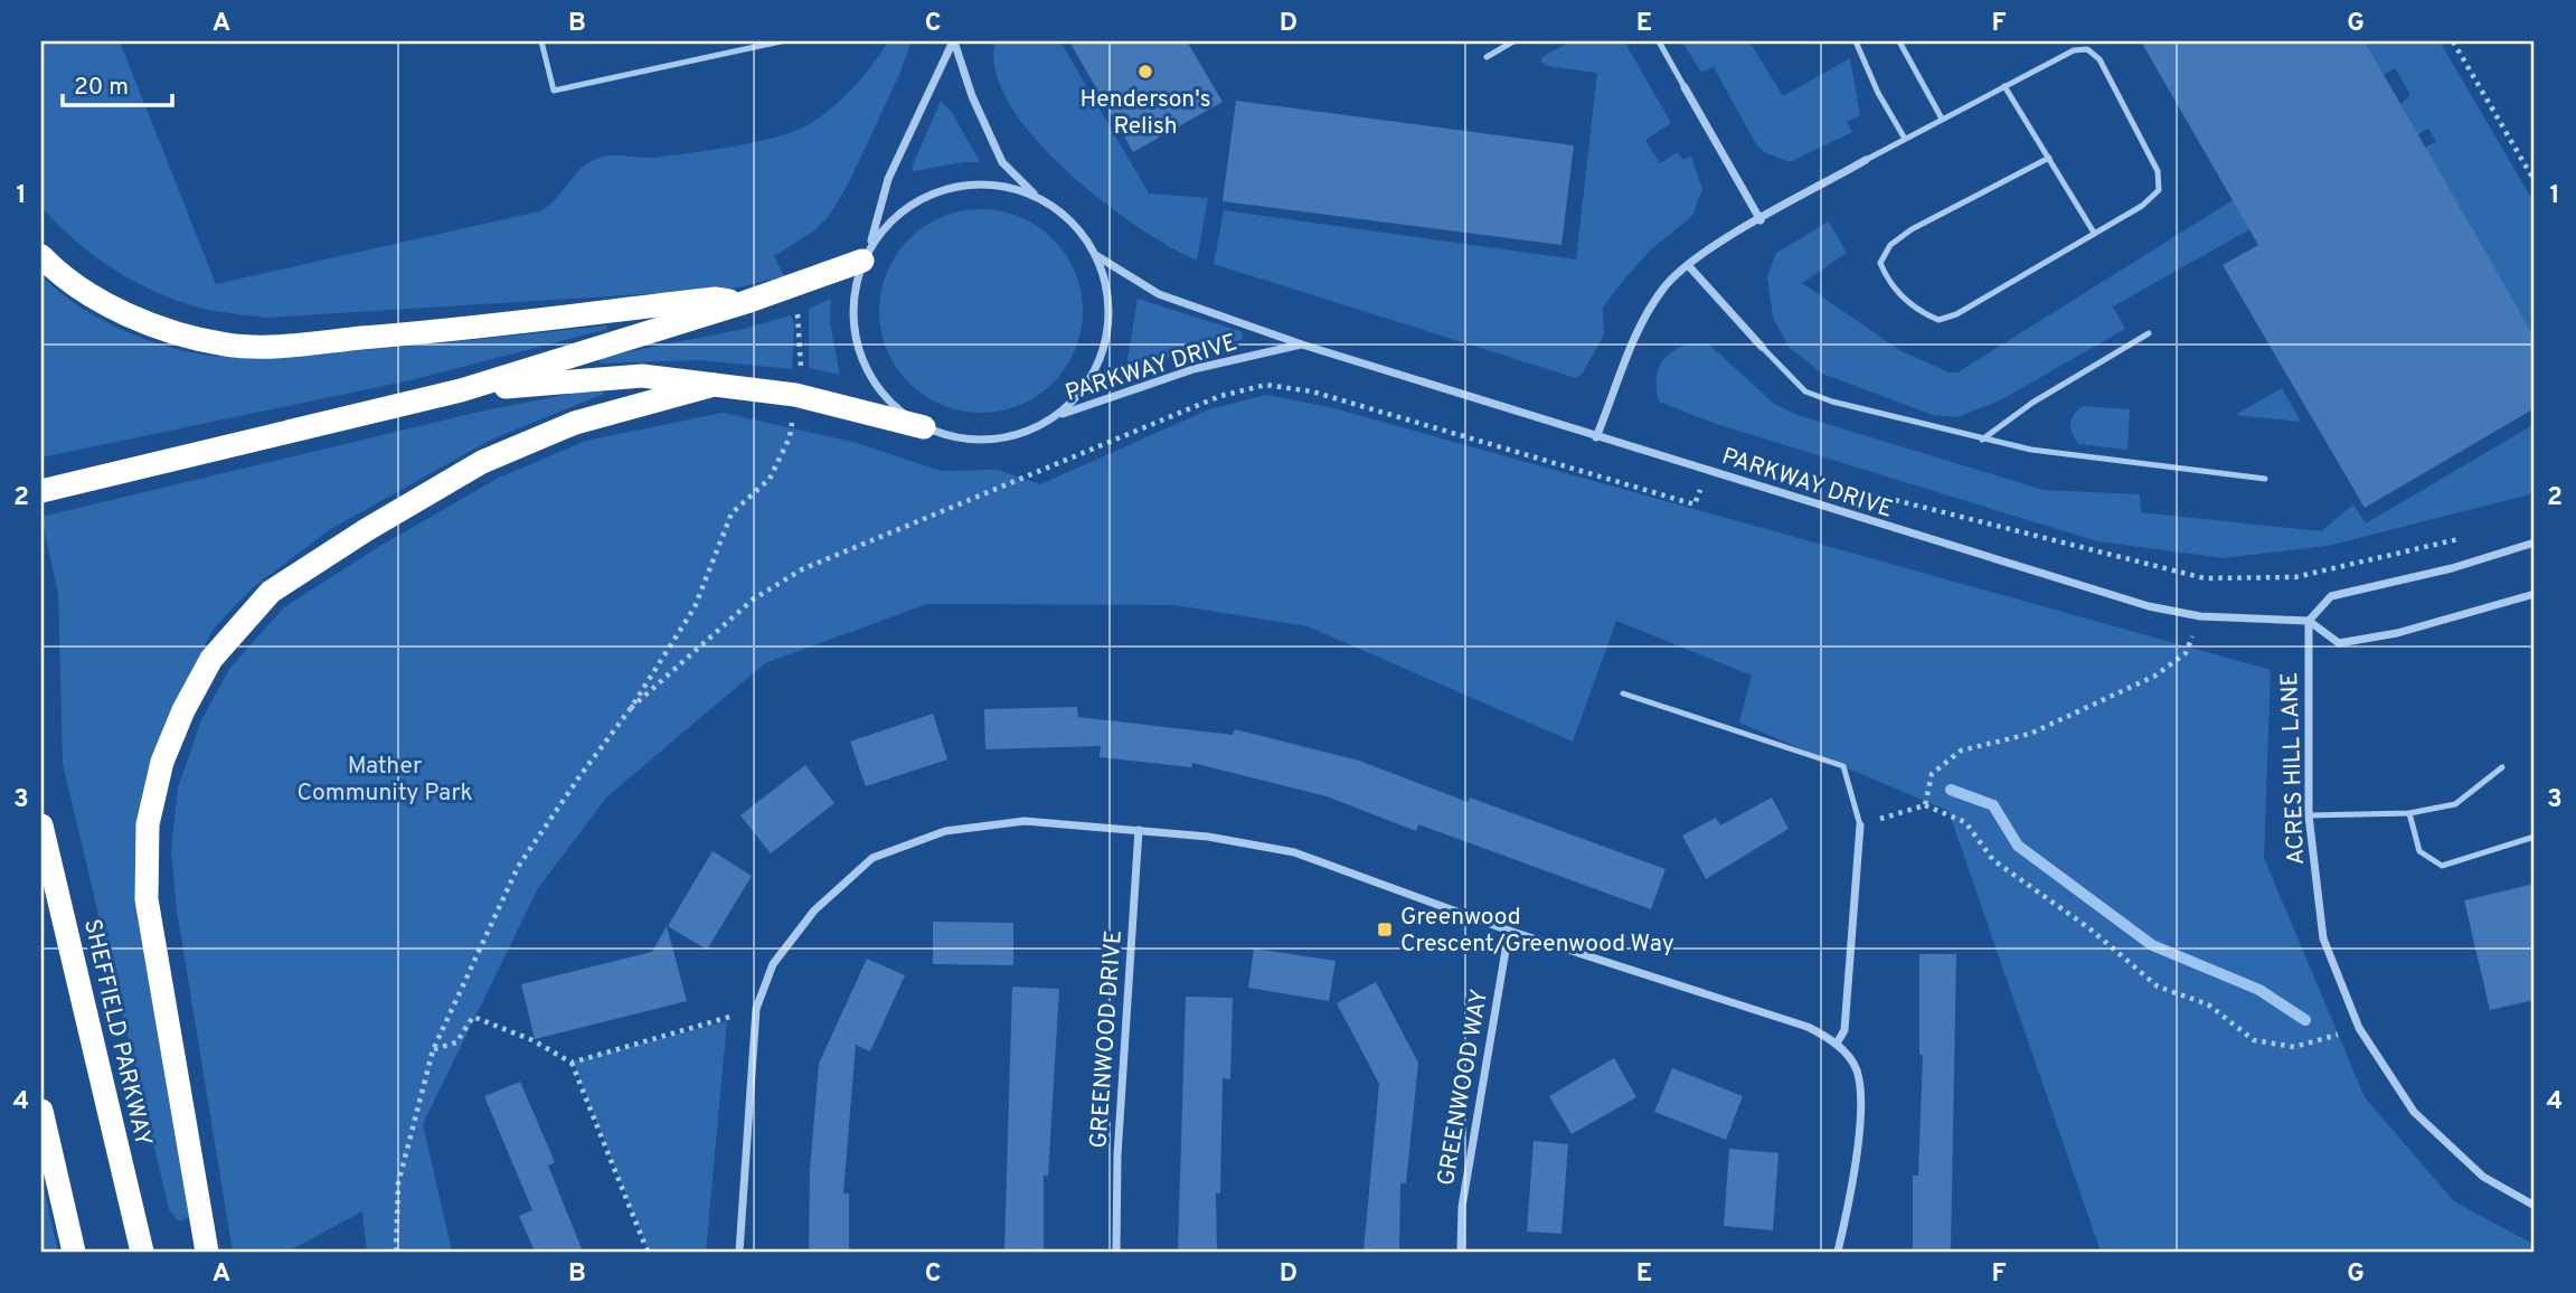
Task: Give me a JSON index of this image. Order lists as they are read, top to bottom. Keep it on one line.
{"streets":{"highway":["SHEFFIELD PARKWAY"],"street":["PARKWAY DRIVE","ACRES HILL LANE","GREENWOOD DRIVE","GREENWOOD WAY"]},"crossings":[["PARKWAY DRIVE","ACRES HILL LANE"]],"parks":["Mather Community Park"],"places":{"other":["Henderson's Relish"],"transit":["Greenwood Crescent/Greenwood Way"]},"scale_bar":"20 m","grid":{"columns":["A","B","C","D","E","F","G"],"rows":["1","2","3","4"]}}
